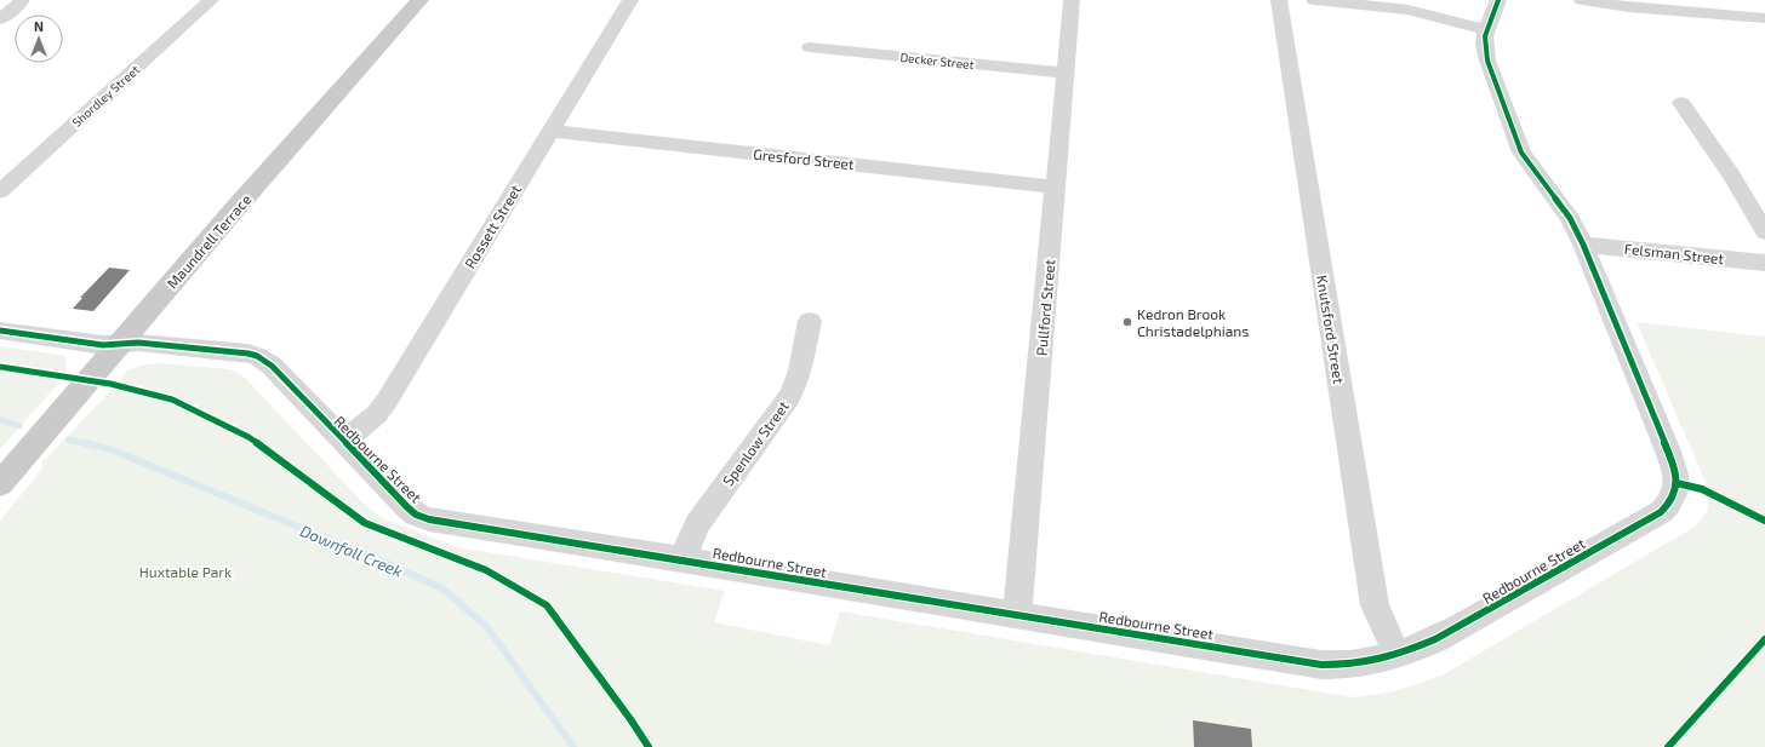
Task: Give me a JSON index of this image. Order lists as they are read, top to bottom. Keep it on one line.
{"streets":{"main road":["Maundrell Terrace"],"street":["Decker Street","Shordley Street","Gresford Street","Rossett Street","Felsman Street","Pullford Street","Knutsford Street","Spenlow Street","Redbourne Street"]},"crossings":[["Decker Street","Pullford Street"],["Gresford Street","Rossett Street"],["Gresford Street","Pullford Street"],["Rossett Street","Redbourne Street"],["Maundrell Terrace","Redbourne Street"],["Felsman Street","Redbourne Street"],["Pullford Street","Redbourne Street"],["Knutsford Street","Redbourne Street"],["Spenlow Street","Redbourne Street"]],"water":["Downfall Creek"],"parks":["Huxtable Park"],"places":["Kedron Brook Christadelphians"],"north":"top"}
